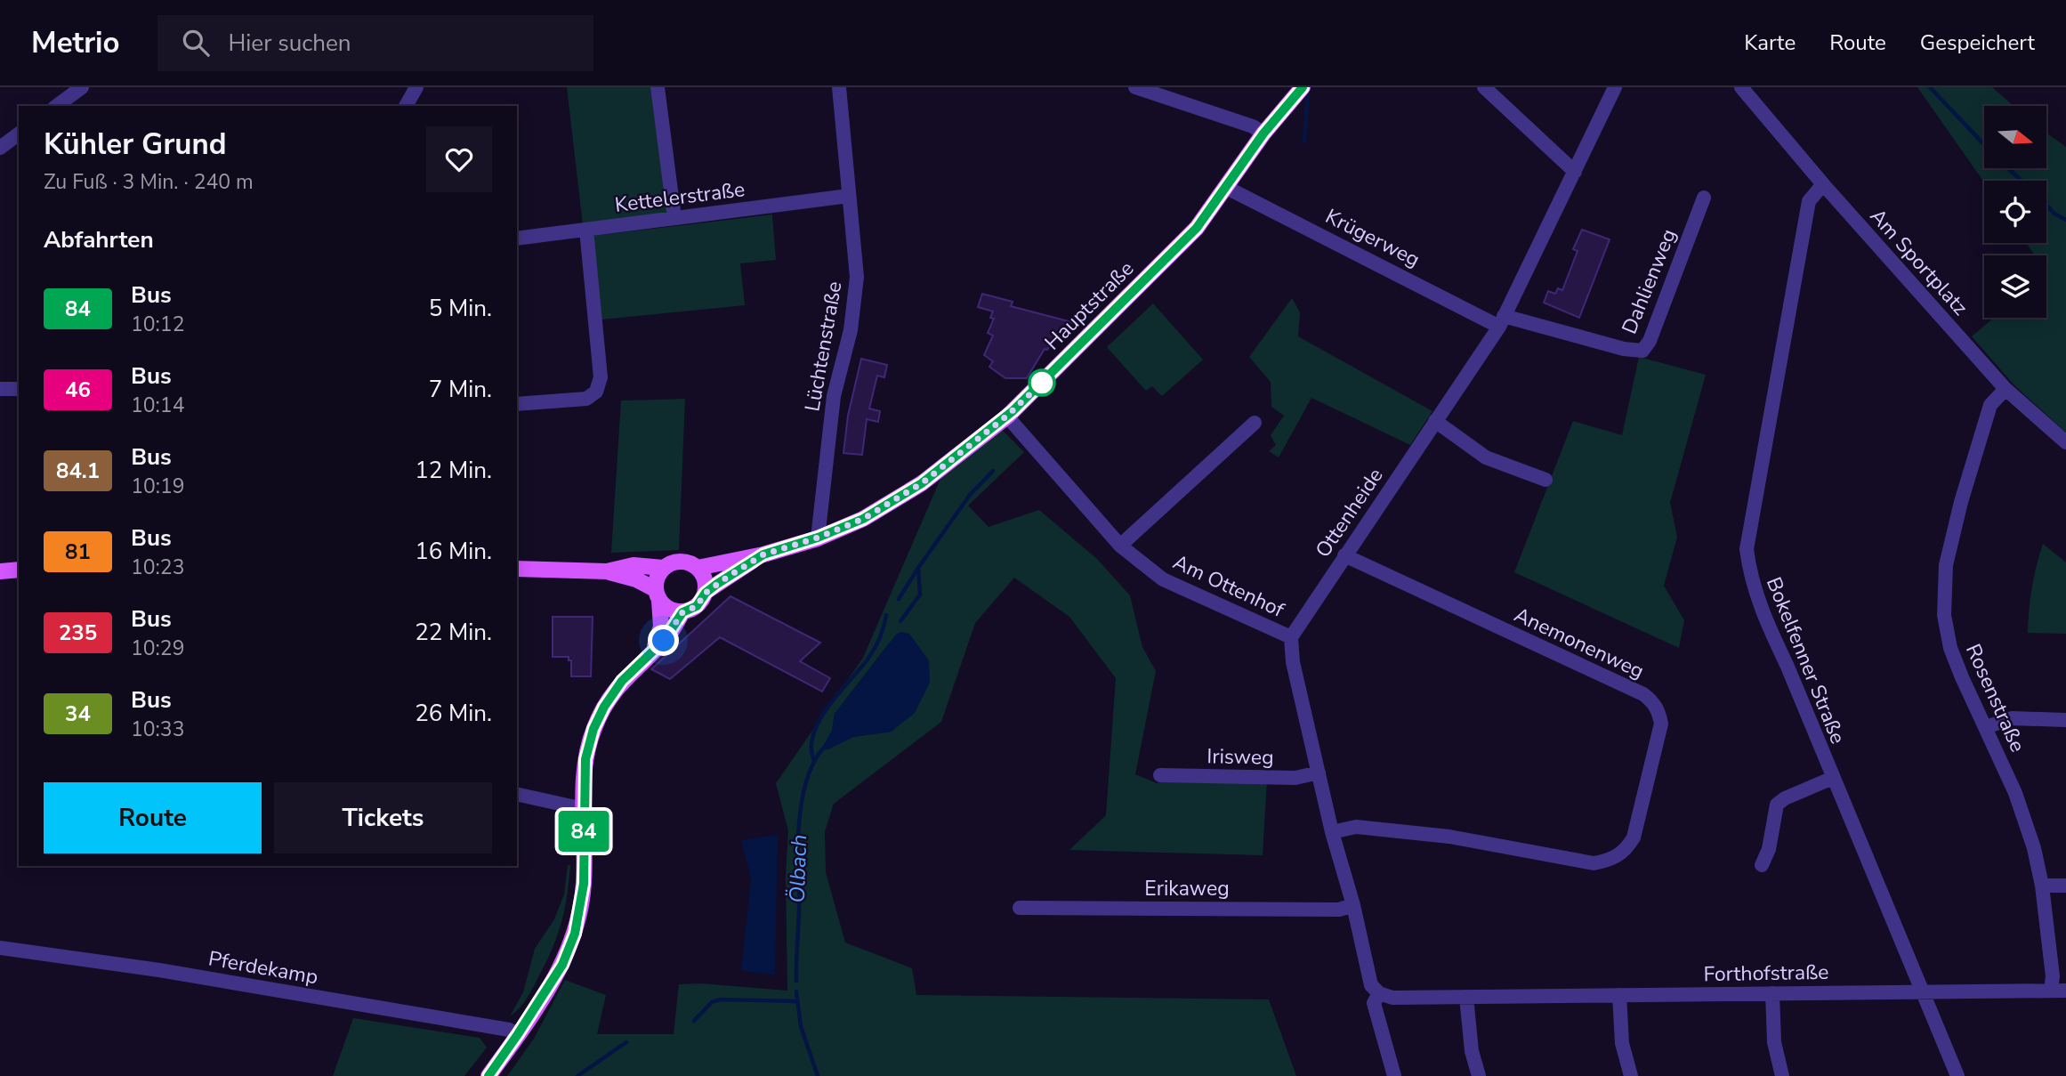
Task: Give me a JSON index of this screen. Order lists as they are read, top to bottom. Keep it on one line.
{"streets":{"main road":["Hauptstraße"],"street":["Kettelerstraße","Krügerweg","Am Sportplatz","Dahlienweg","Lüchtenstraße","Ottenheide","Am Ottenhof","Anemonenweg","Bokelfenner Straße","Rosenstraße","Irisweg","Erikaweg","Pferdekamp","Forthofstraße"]},"crossings":[["Kettelerstraße","Lüchtenstraße"],["Krügerweg","Dahlienweg"],["Krügerweg","Hauptstraße"],["Krügerweg","Ottenheide"],["Am Sportplatz","Bokelfenner Straße"],["Am Sportplatz","Rosenstraße"],["Dahlienweg","Ottenheide"],["Hauptstraße","Lüchtenstraße"],["Hauptstraße","Am Ottenhof"],["Ottenheide","Am Ottenhof"],["Ottenheide","Anemonenweg"],["Bokelfenner Straße","Forthofstraße"],["Rosenstraße","Forthofstraße"]],"water":["Ölbach"],"lines":["bus line 84"],"north":"right","page":{"header":"Metrio","search":"Hier suchen","nav":["Karte","Route","Gespeichert"],"on_map":"84","heading":[["Kühler Grund","Zu Fuß · 3 Min. · 240 m"],"Abfahrten"],"list":[{"mark":"84","name":"Bus","note":"10:12","value":"5 Min."},{"mark":"46","name":"Bus","note":"10:14","value":"7 Min."},{"mark":"84.1","name":"Bus","note":"10:19","value":"12 Min."},{"mark":"81","name":"Bus","note":"10:23","value":"16 Min."},{"mark":"235","name":"Bus","note":"10:29","value":"22 Min."},{"mark":"34","name":"Bus","note":"10:33","value":"26 Min."}],"buttons":["Route","Tickets"]}}
